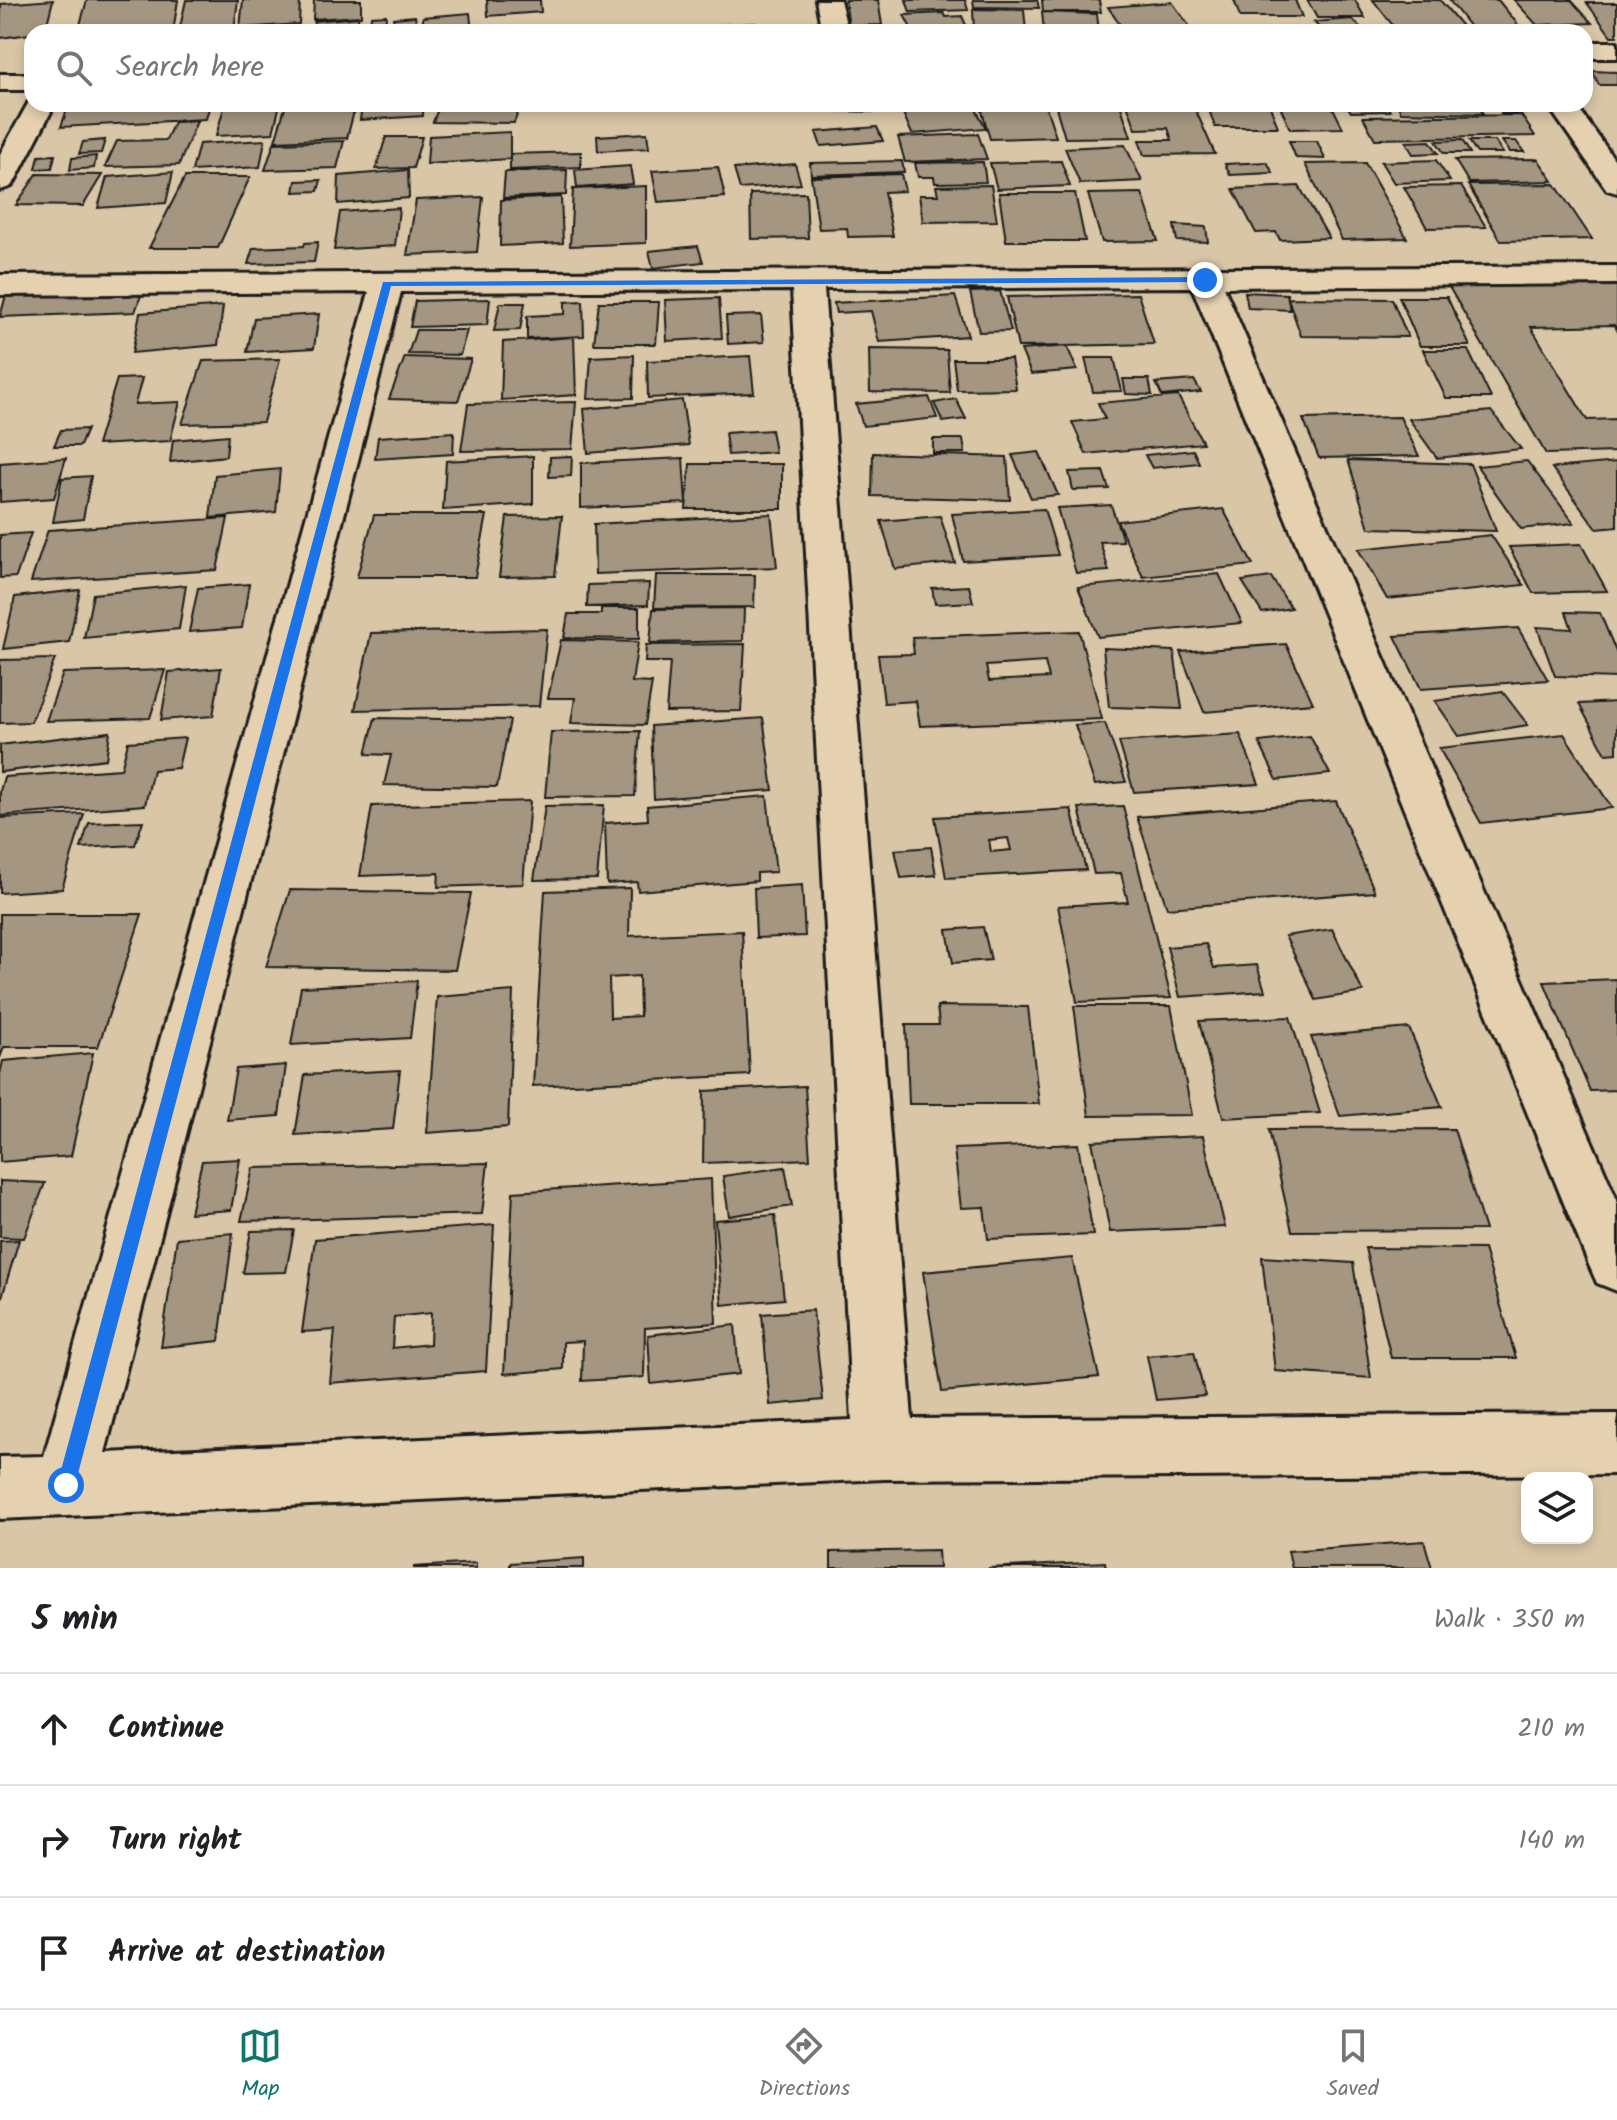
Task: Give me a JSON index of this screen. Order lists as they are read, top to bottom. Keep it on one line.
{"page":{"search":"Search here","heading":["5 min","Walk · 350 m"],"list":[["Continue","210 m"],["Turn right","140 m"],"Arrive at destination"],"nav":["Map","Directions","Saved"]}}
